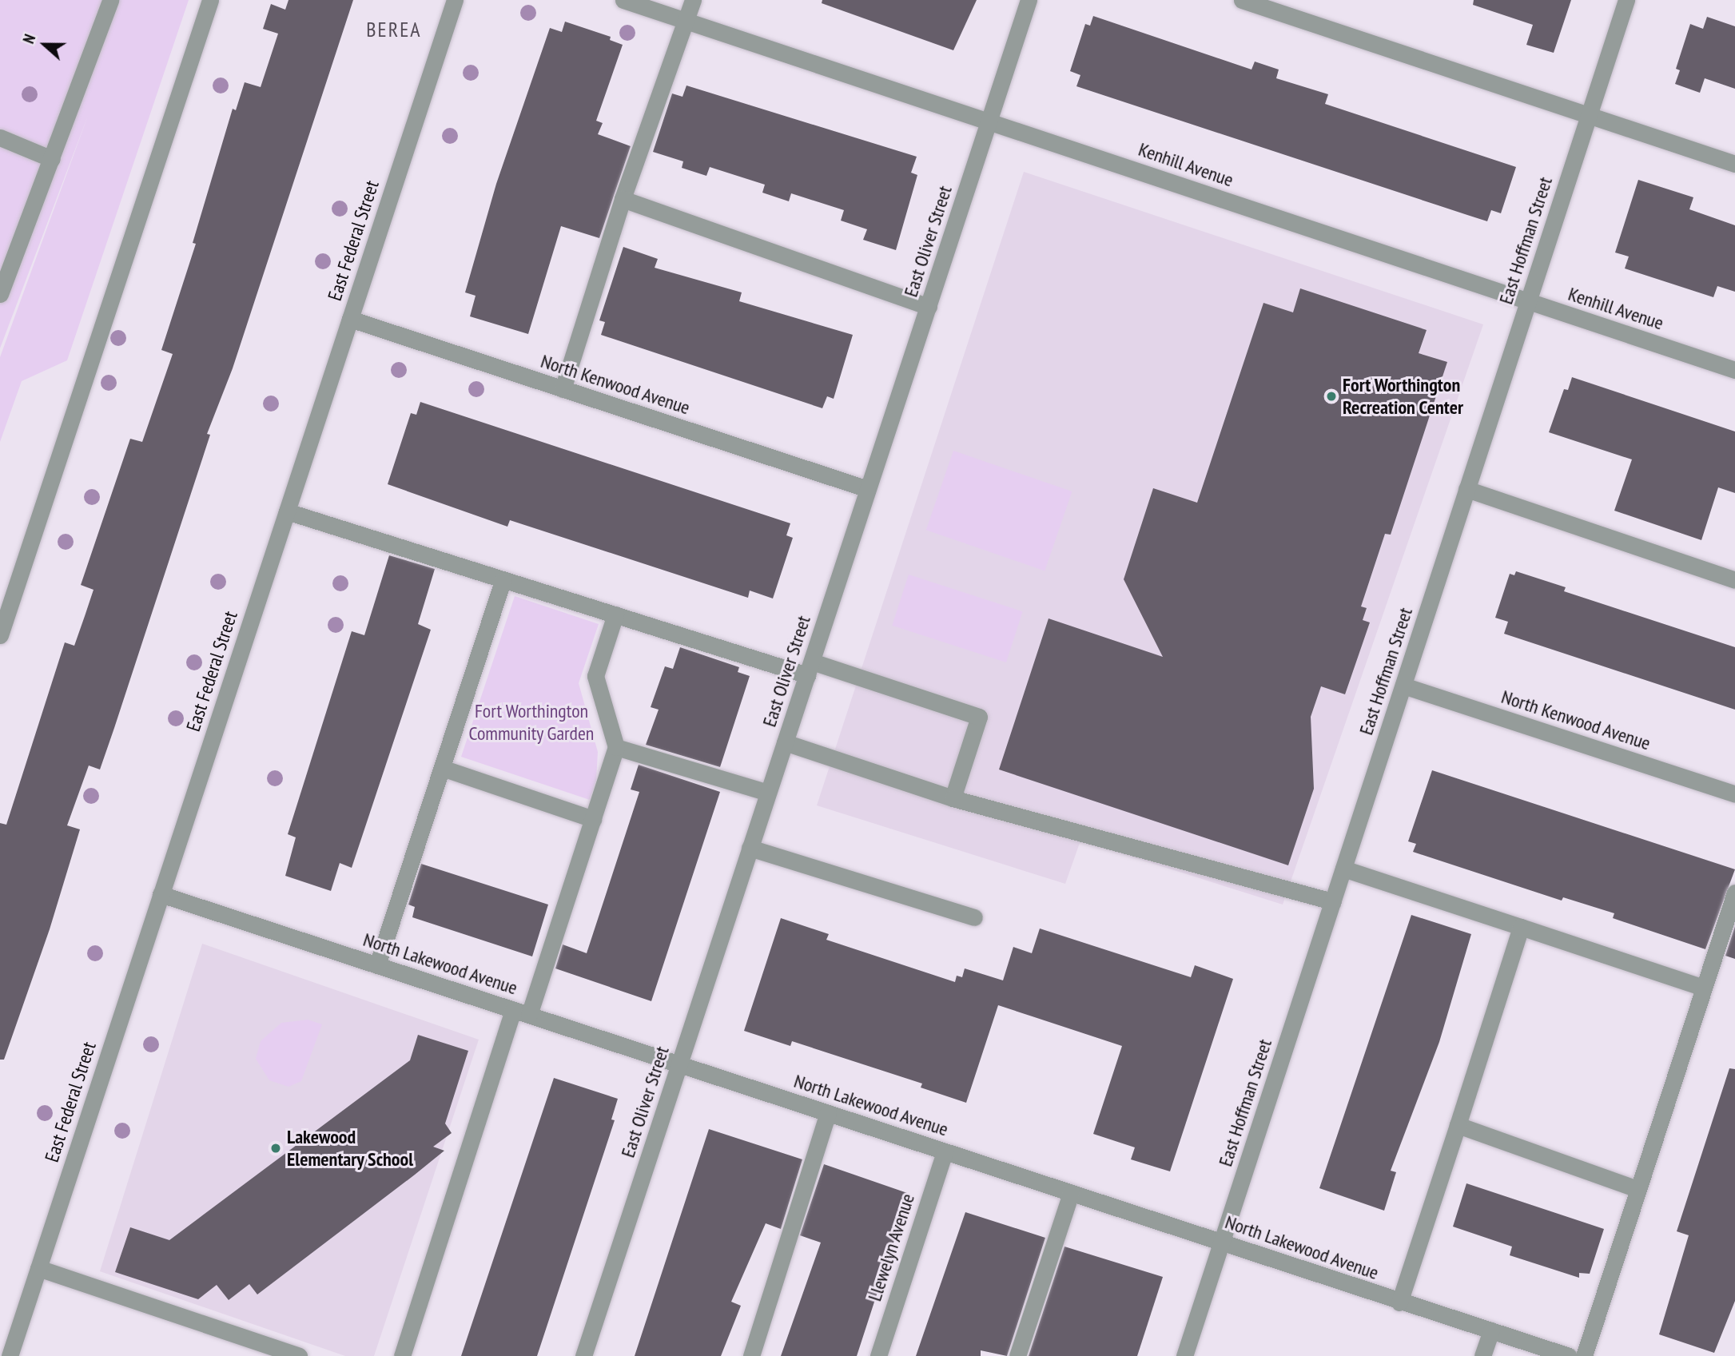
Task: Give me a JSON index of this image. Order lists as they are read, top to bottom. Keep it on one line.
{"streets":{"street":["Kenhill Avenue","East Federal Street","East Hoffman Street","East Oliver Street","North Kenwood Avenue","North Lakewood Avenue","Llewelyn Avenue"]},"crossings":[["Kenhill Avenue","East Hoffman Street"],["Kenhill Avenue","East Oliver Street"],["East Federal Street","North Kenwood Avenue"],["East Federal Street","North Lakewood Avenue"],["East Hoffman Street","North Kenwood Avenue"],["East Hoffman Street","North Lakewood Avenue"],["East Oliver Street","North Kenwood Avenue"],["East Oliver Street","North Lakewood Avenue"],["North Lakewood Avenue","Llewelyn Avenue"]],"districts":["BEREA"],"parks":["Fort Worthington Community Garden"],"places":["Fort Worthington Recreation Center","Lakewood Elementary School"],"north":"left"}
